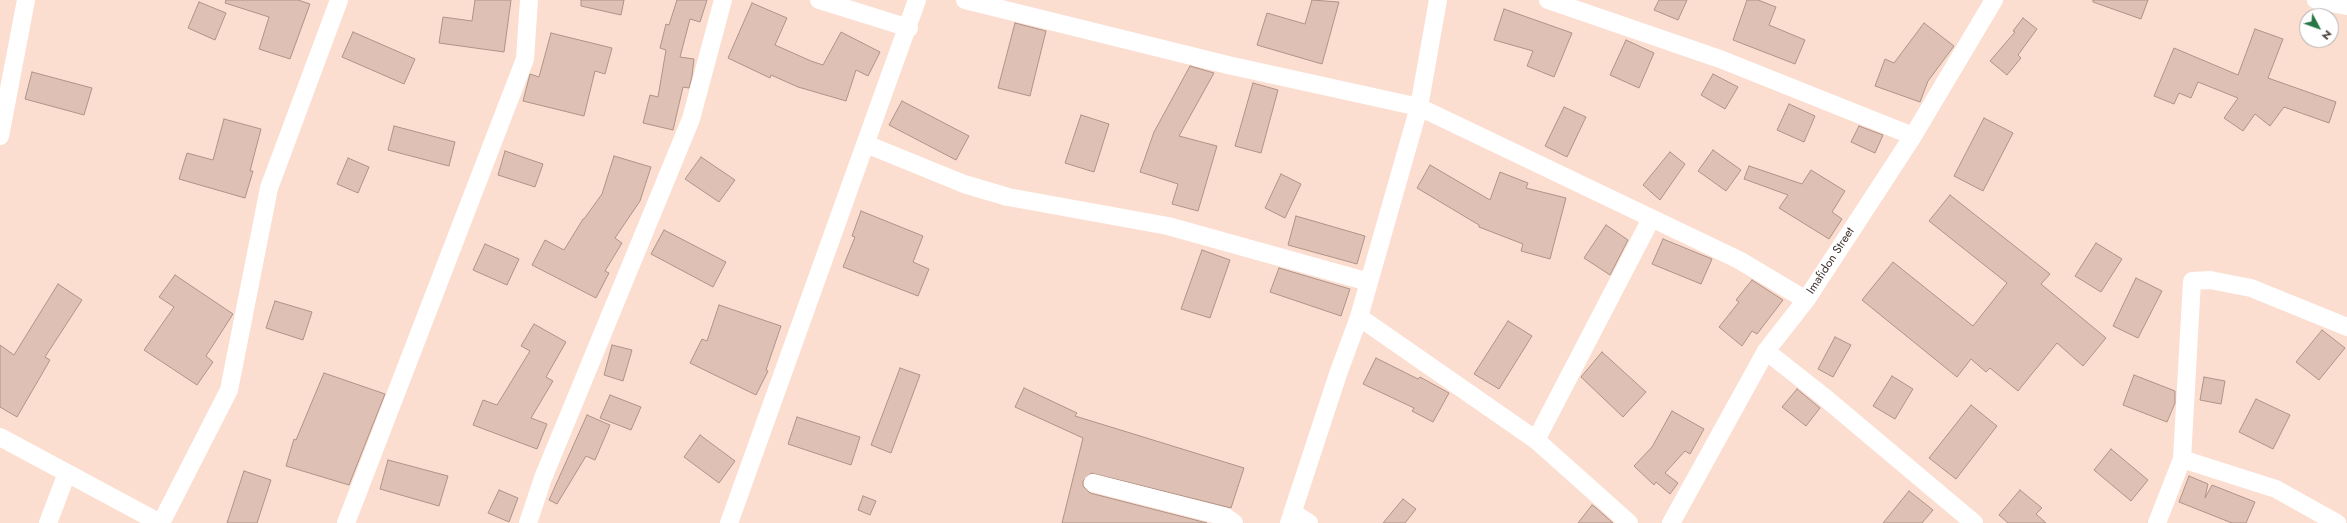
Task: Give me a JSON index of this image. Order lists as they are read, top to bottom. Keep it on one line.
{"streets":{"street":["Imafidon Street"]},"north":"bottom right"}
